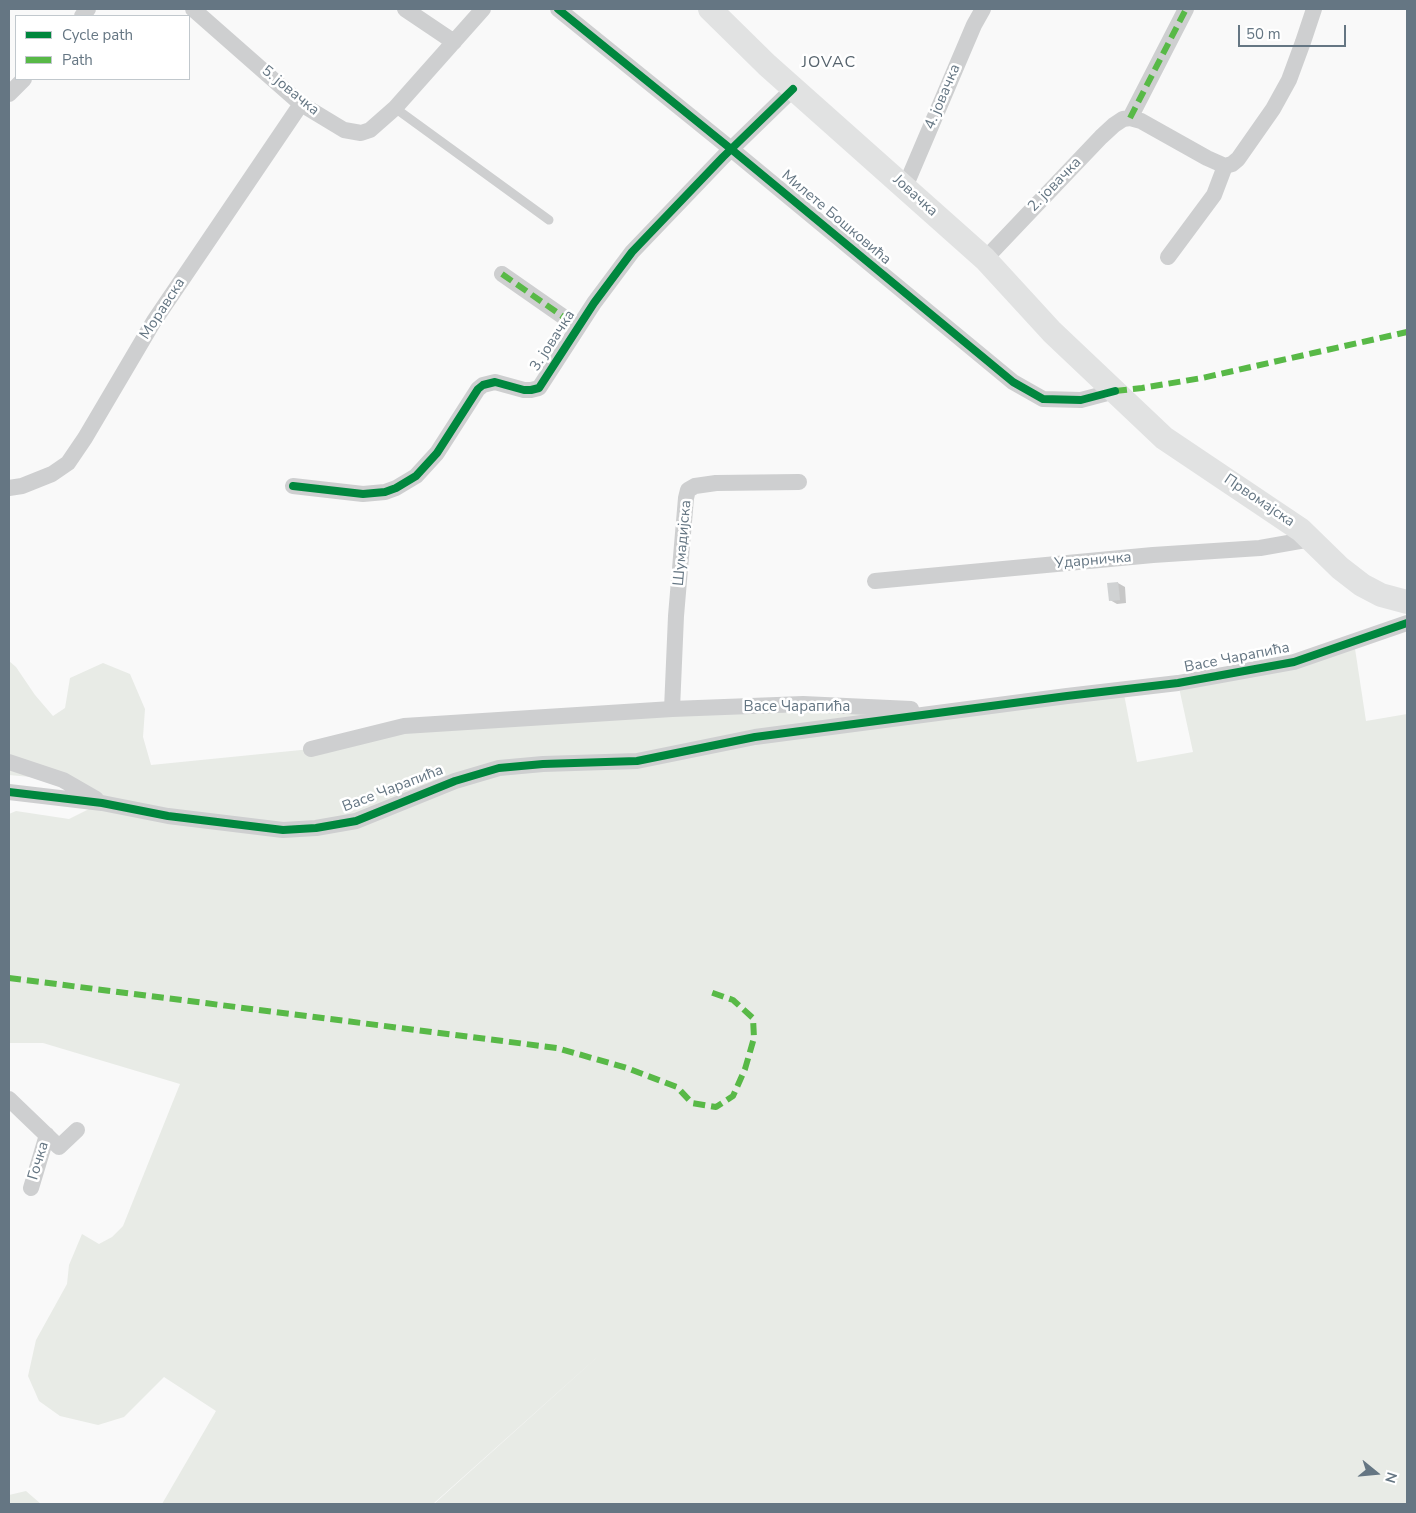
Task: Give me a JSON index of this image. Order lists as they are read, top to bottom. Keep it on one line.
{"streets":{"main road":["Јовачка","Првомајска"],"street":["5. јовачка","4. јовачка","2. јовачка","Милете Бошковића","Моравска","3. јовачка","Шумадијска","Ударничка","Васе Чарапића","Гочка"]},"crossings":[["5. јовачка","Моравска"],["4. јовачка","Јовачка"],["2. јовачка","Јовачка"],["Јовачка","Милете Бошковића"],["Јовачка","3. јовачка"],["Јовачка","Првомајска"],["Милете Бошковића","3. јовачка"],["Милете Бошковића","Првомајска"],["Првомајска","Ударничка"],["Шумадијска","Васе Чарапића"]],"districts":["JOVAC"],"legend":["Cycle path","Path"],"scale_bar":"50 m","north":"right"}
